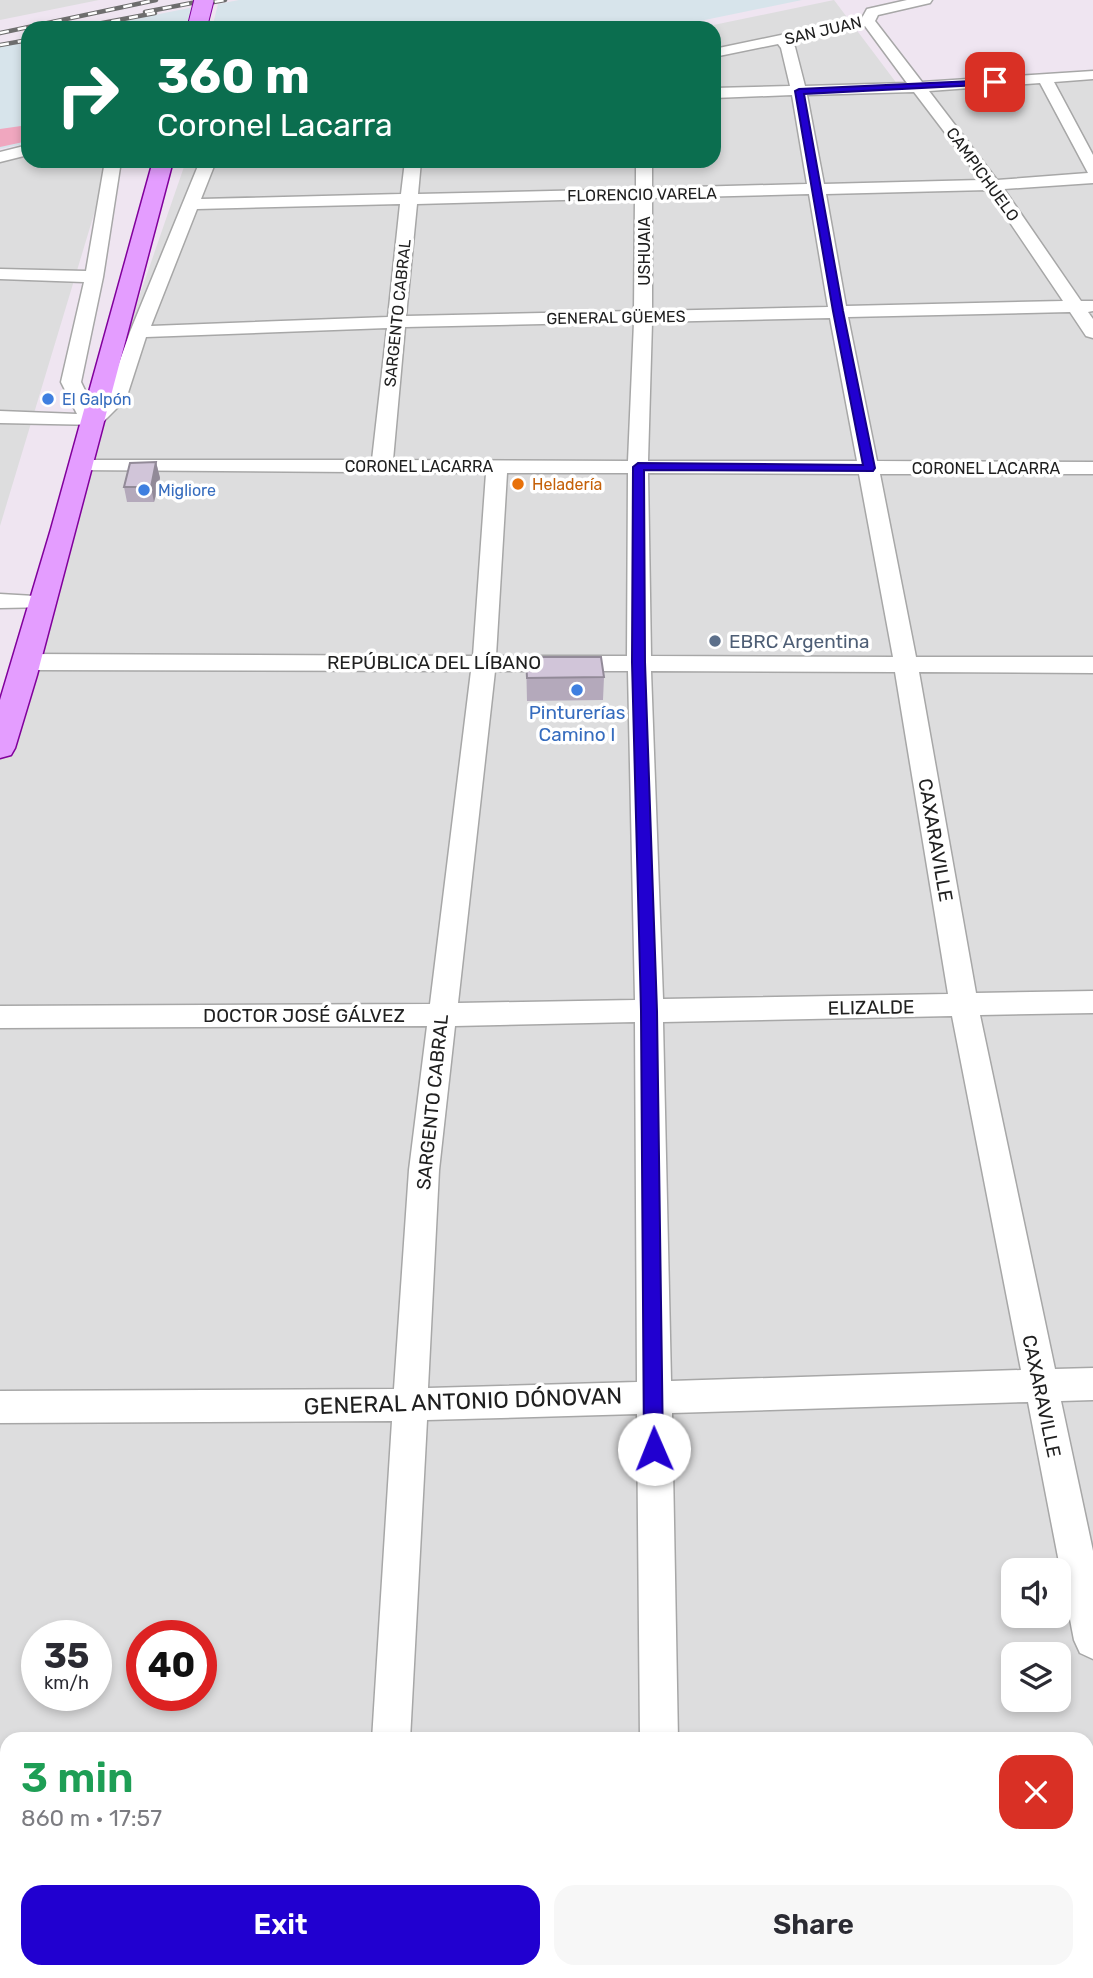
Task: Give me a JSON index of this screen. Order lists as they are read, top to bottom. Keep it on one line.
{"streets":{"street":["SAN JUAN","CAMPICHUELO","FLORENCIO VARELA","USHUAIA","SARGENTO CABRAL","GENERAL GÜEMES","CORONEL LACARRA","REPÚBLICA DEL LÍBANO","CAXARAVILLE","ELIZALDE","DOCTOR JOSÉ GÁLVEZ","GENERAL ANTONIO DÓNOVAN"]},"crossings":[["SAN JUAN","CAMPICHUELO"],["SAN JUAN","CAXARAVILLE"],["CAMPICHUELO","FLORENCIO VARELA"],["CAMPICHUELO","GENERAL GÜEMES"],["FLORENCIO VARELA","USHUAIA"],["FLORENCIO VARELA","SARGENTO CABRAL"],["FLORENCIO VARELA","CAXARAVILLE"],["USHUAIA","GENERAL GÜEMES"],["USHUAIA","CORONEL LACARRA"],["USHUAIA","REPÚBLICA DEL LÍBANO"],["USHUAIA","ELIZALDE"],["USHUAIA","DOCTOR JOSÉ GÁLVEZ"],["USHUAIA","GENERAL ANTONIO DÓNOVAN"],["SARGENTO CABRAL","GENERAL GÜEMES"],["SARGENTO CABRAL","CORONEL LACARRA"],["SARGENTO CABRAL","REPÚBLICA DEL LÍBANO"],["SARGENTO CABRAL","DOCTOR JOSÉ GÁLVEZ"],["SARGENTO CABRAL","GENERAL ANTONIO DÓNOVAN"],["GENERAL GÜEMES","CAXARAVILLE"],["CORONEL LACARRA","CAXARAVILLE"],["REPÚBLICA DEL LÍBANO","CAXARAVILLE"],["CAXARAVILLE","ELIZALDE"],["CAXARAVILLE","GENERAL ANTONIO DÓNOVAN"],["ELIZALDE","DOCTOR JOSÉ GÁLVEZ"]],"places":["El Galpón","Heladería","Migliore","EBRC Argentina","Pinturerías Camino I"],"page":{"turn":["360 m","Coronel Lacarra"],"speed":"35 km/h","limit":"40","heading":["3 min","860 m · 17:57"],"buttons":["Exit","Share"]}}
